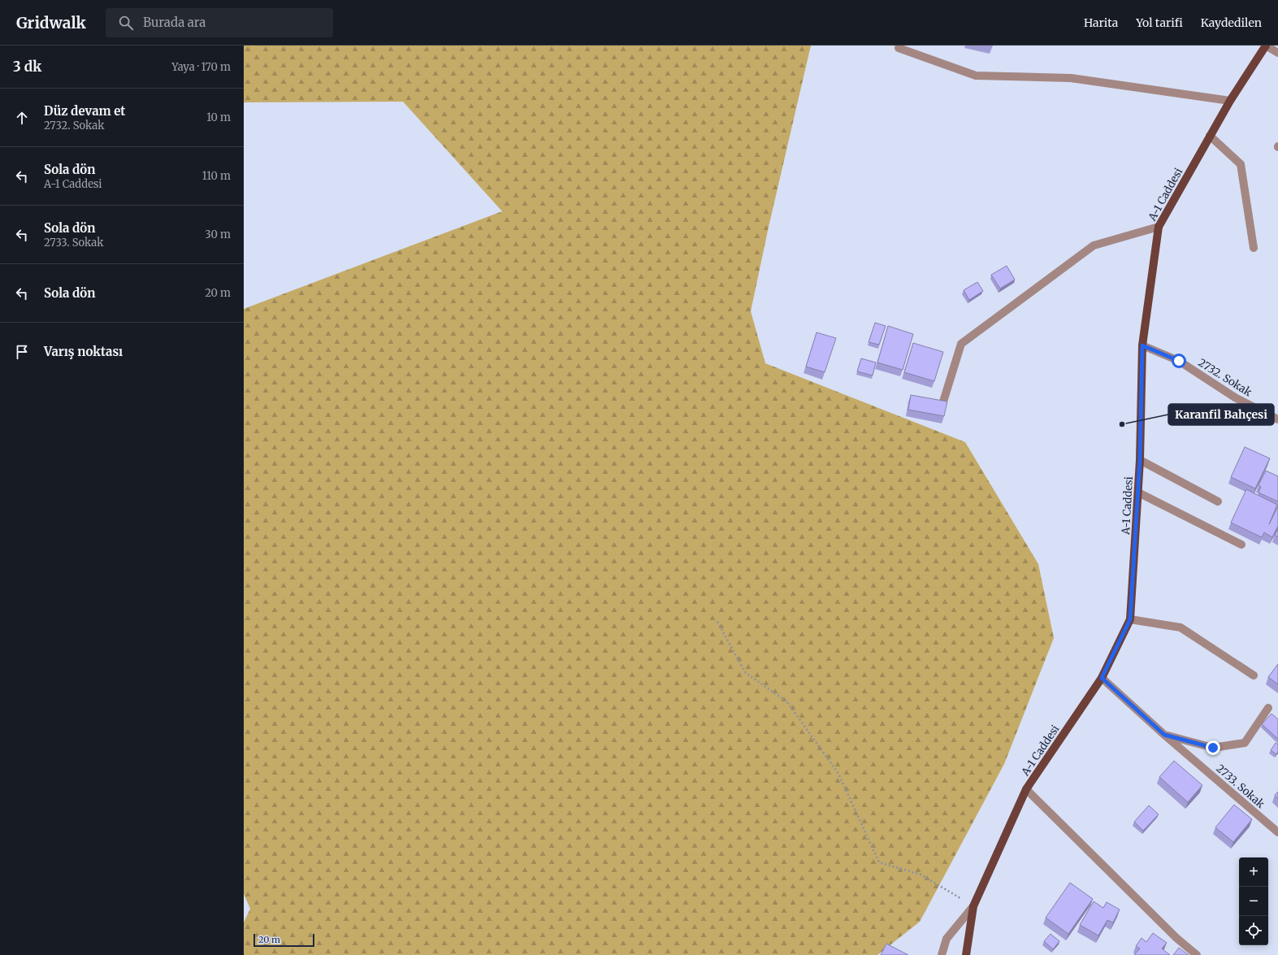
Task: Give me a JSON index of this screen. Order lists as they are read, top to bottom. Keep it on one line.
{"streets":{"main road":["A-1 Caddesi"],"street":["2732. Sokak","2733. Sokak"]},"crossings":[["A-1 Caddesi","2732. Sokak"],["A-1 Caddesi","2733. Sokak"]],"places":["Karanfil Bahçesi"],"scale_bar":"20 m","page":{"header":"Gridwalk","search":"Burada ara","nav":["Harita","Yol tarifi","Kaydedilen"],"heading":["3 dk","Yaya · 170 m"],"list":[["Düz devam et","2732. Sokak","10 m"],["Sola dön","A-1 Caddesi","110 m"],["Sola dön","2733. Sokak","30 m"],["Sola dön","20 m"],"Varış noktası"],"map_buttons":["+","−"],"scale":"20 m"}}
